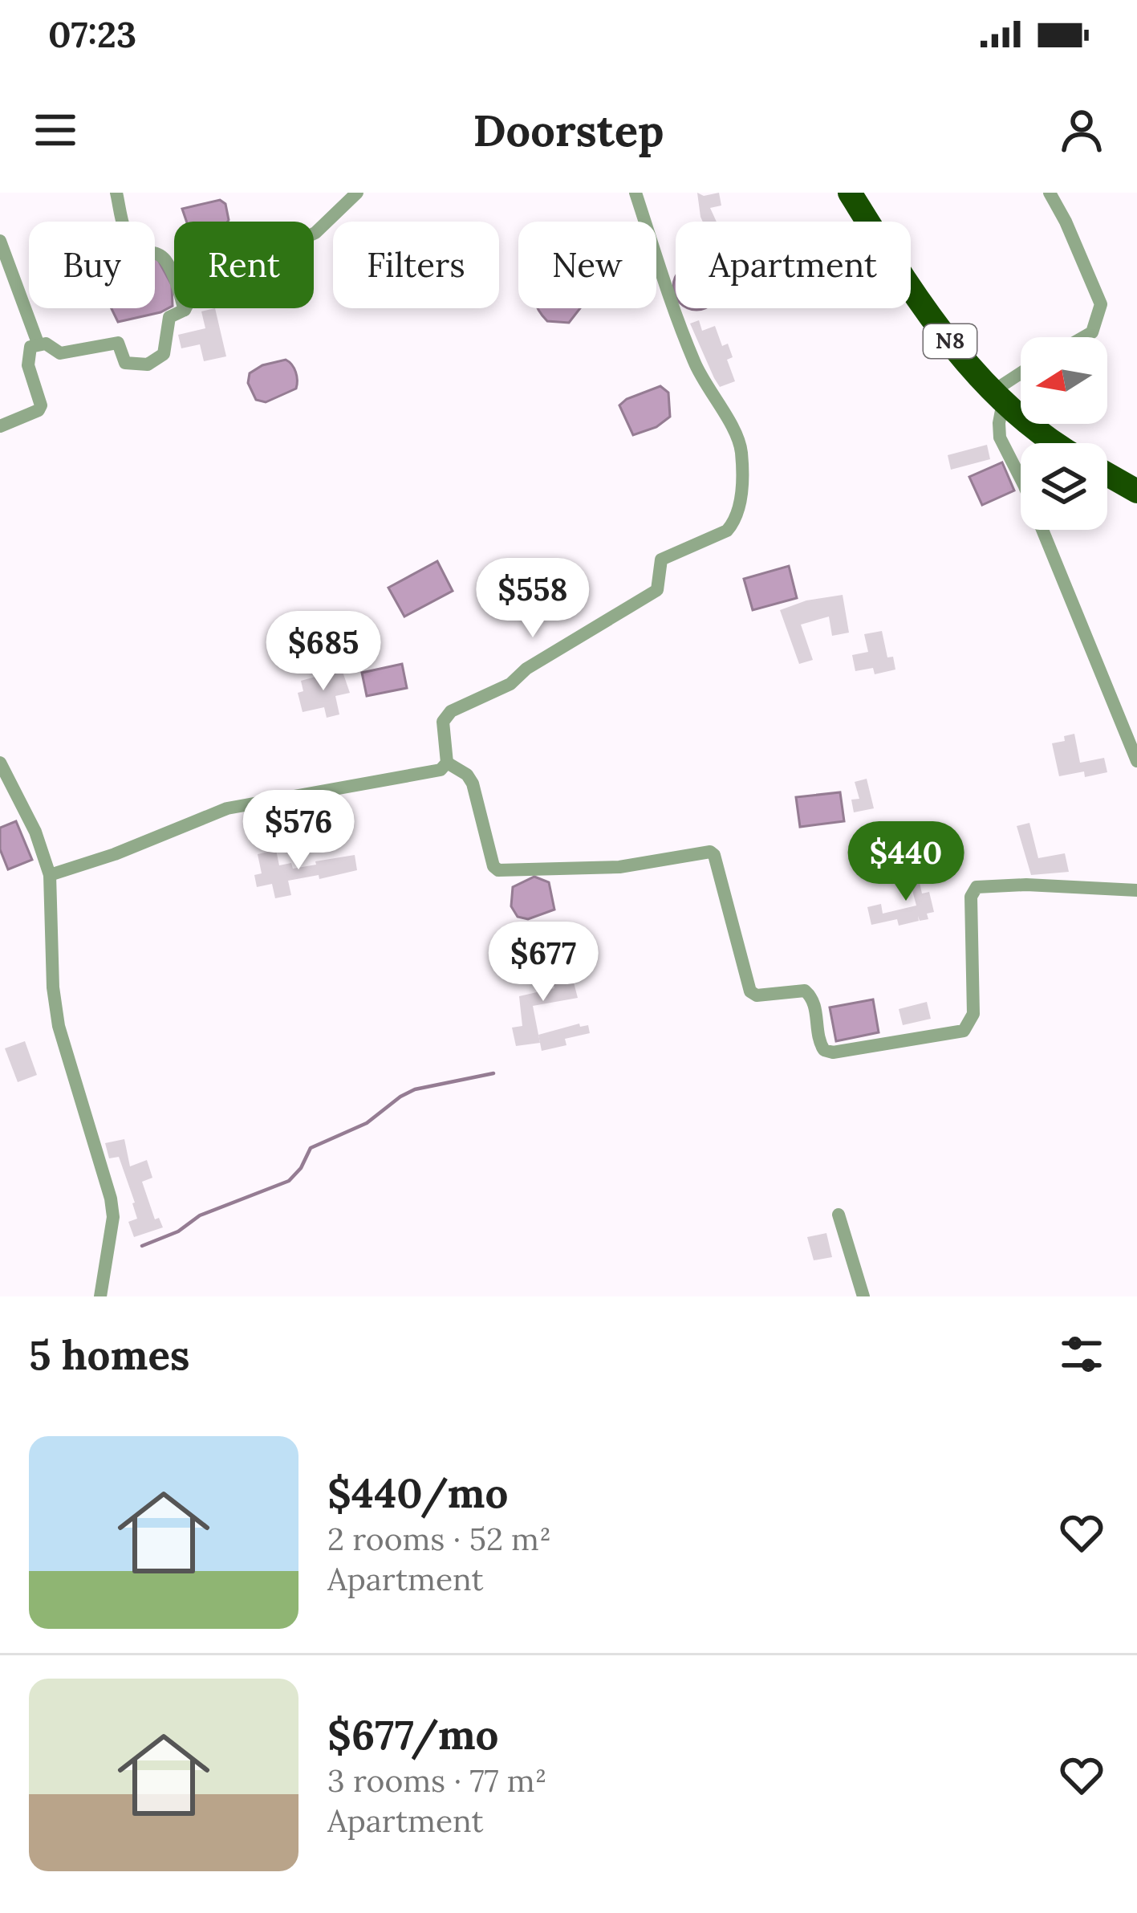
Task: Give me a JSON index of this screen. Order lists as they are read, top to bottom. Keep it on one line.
{"streets":{"highway":["N8"]},"north":"left","page":{"status":"07:23","header":"Doorstep","chip":["Buy","Rent","Filters","New","Apartment"],"price":["$558","$685","$576","$440","$677"],"heading":"5 homes","list":[{"name":"$440/mo","note":"2 rooms · 52 m² · Apartment"},{"name":"$677/mo","note":"3 rooms · 77 m² · Apartment"}]}}
